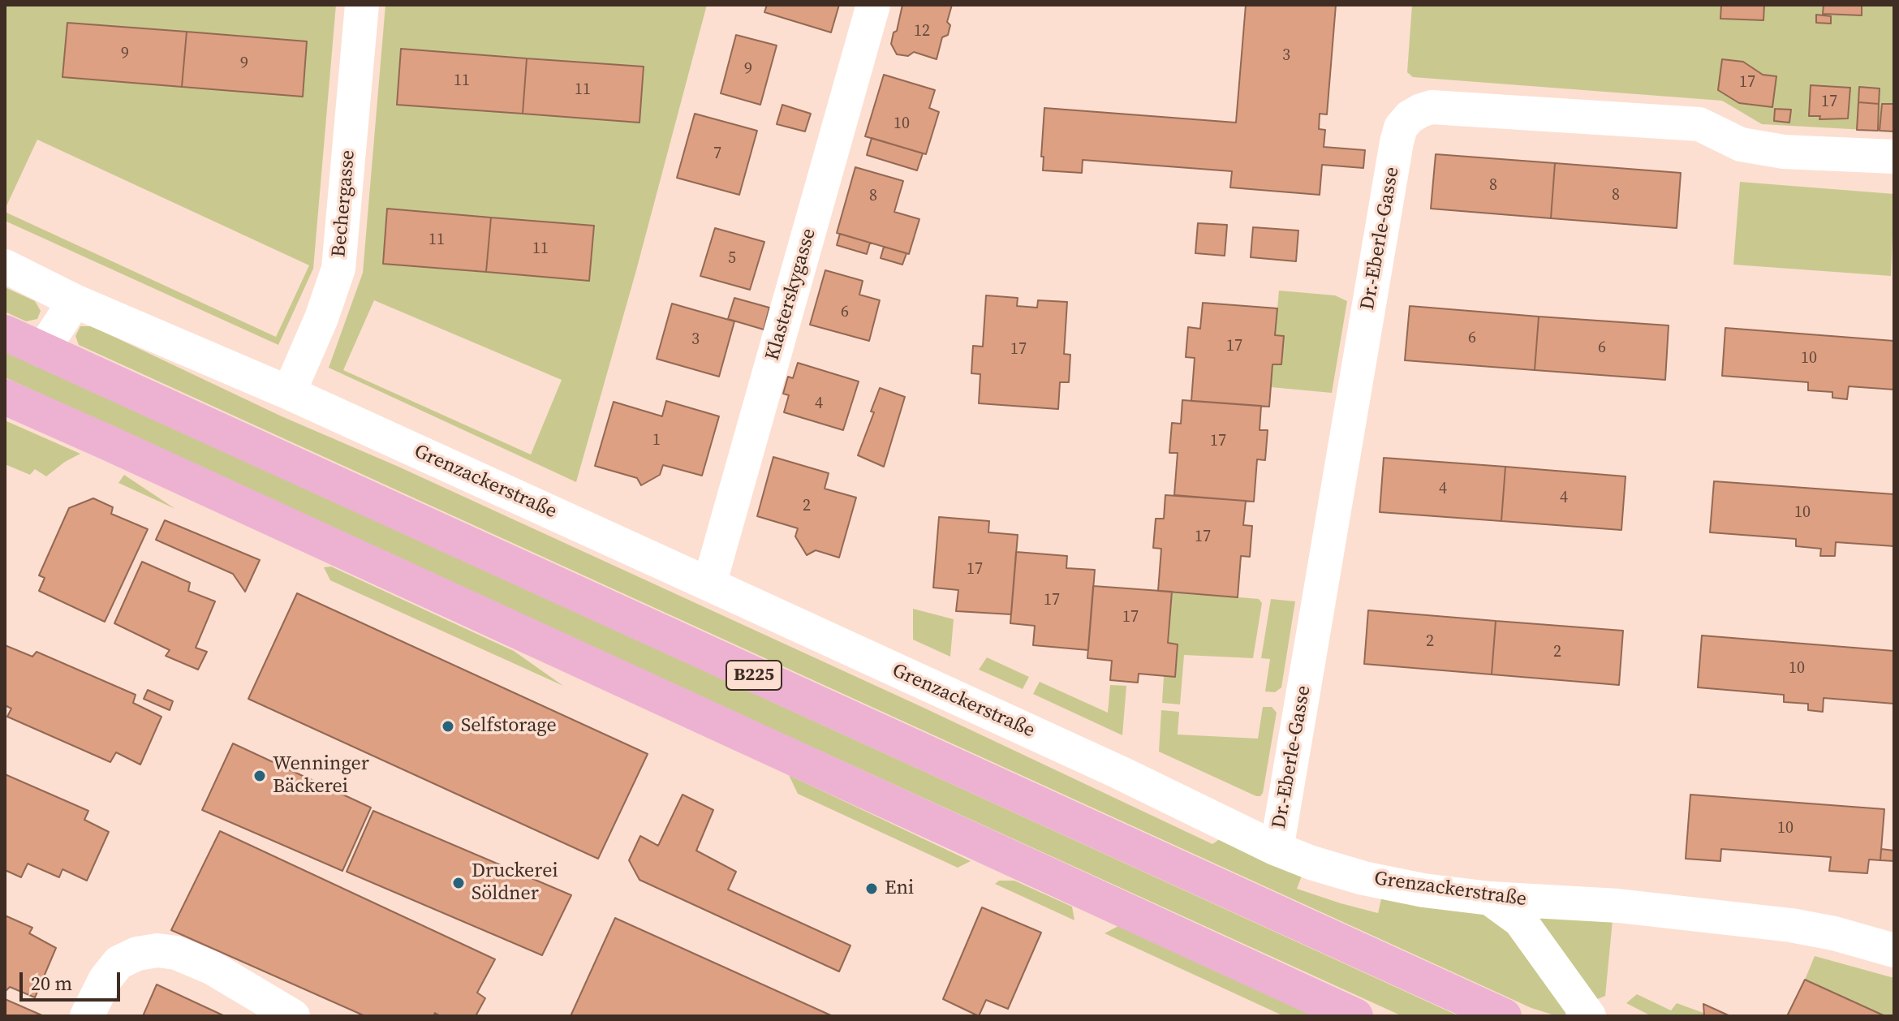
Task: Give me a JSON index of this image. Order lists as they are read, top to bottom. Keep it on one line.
{"streets":{"main road":["B225"],"street":["Bechergasse","Dr.-Eberle-Gasse","Klasterskygasse","Grenzackerstraße"]},"crossings":[["Bechergasse","Grenzackerstraße"],["Dr.-Eberle-Gasse","Grenzackerstraße"],["Klasterskygasse","Grenzackerstraße"]],"places":["Selfstorage","Wenninger Bäckerei","Druckerei Söldner","Eni"],"house_numbers":["12","9","3","9","9","11","17","11","17","10","7","8","8","8","11","11","5","6","6","3","17","6","17","10","4","1","17","4","4","2","10","17","17","17","17","2","2","10","10"],"scale_bar":"20 m"}
